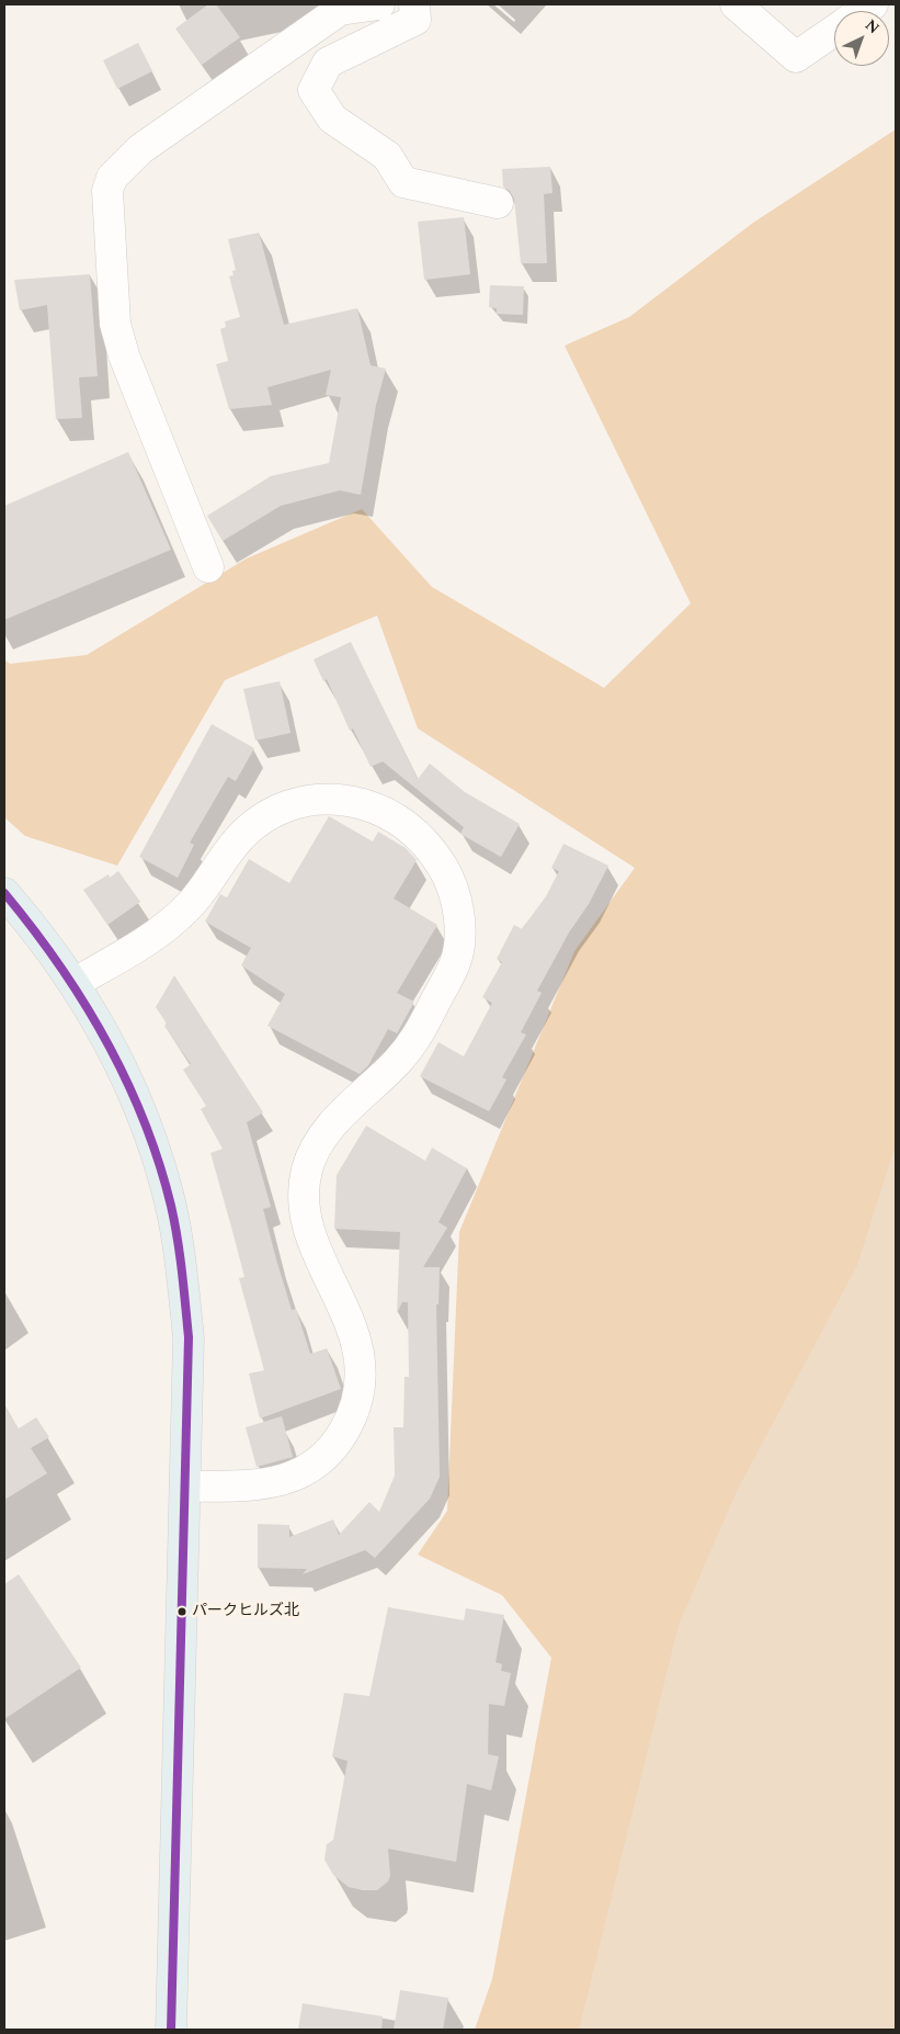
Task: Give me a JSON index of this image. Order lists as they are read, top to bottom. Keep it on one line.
{"places":["パークヒルズ北"],"north":"top right"}
